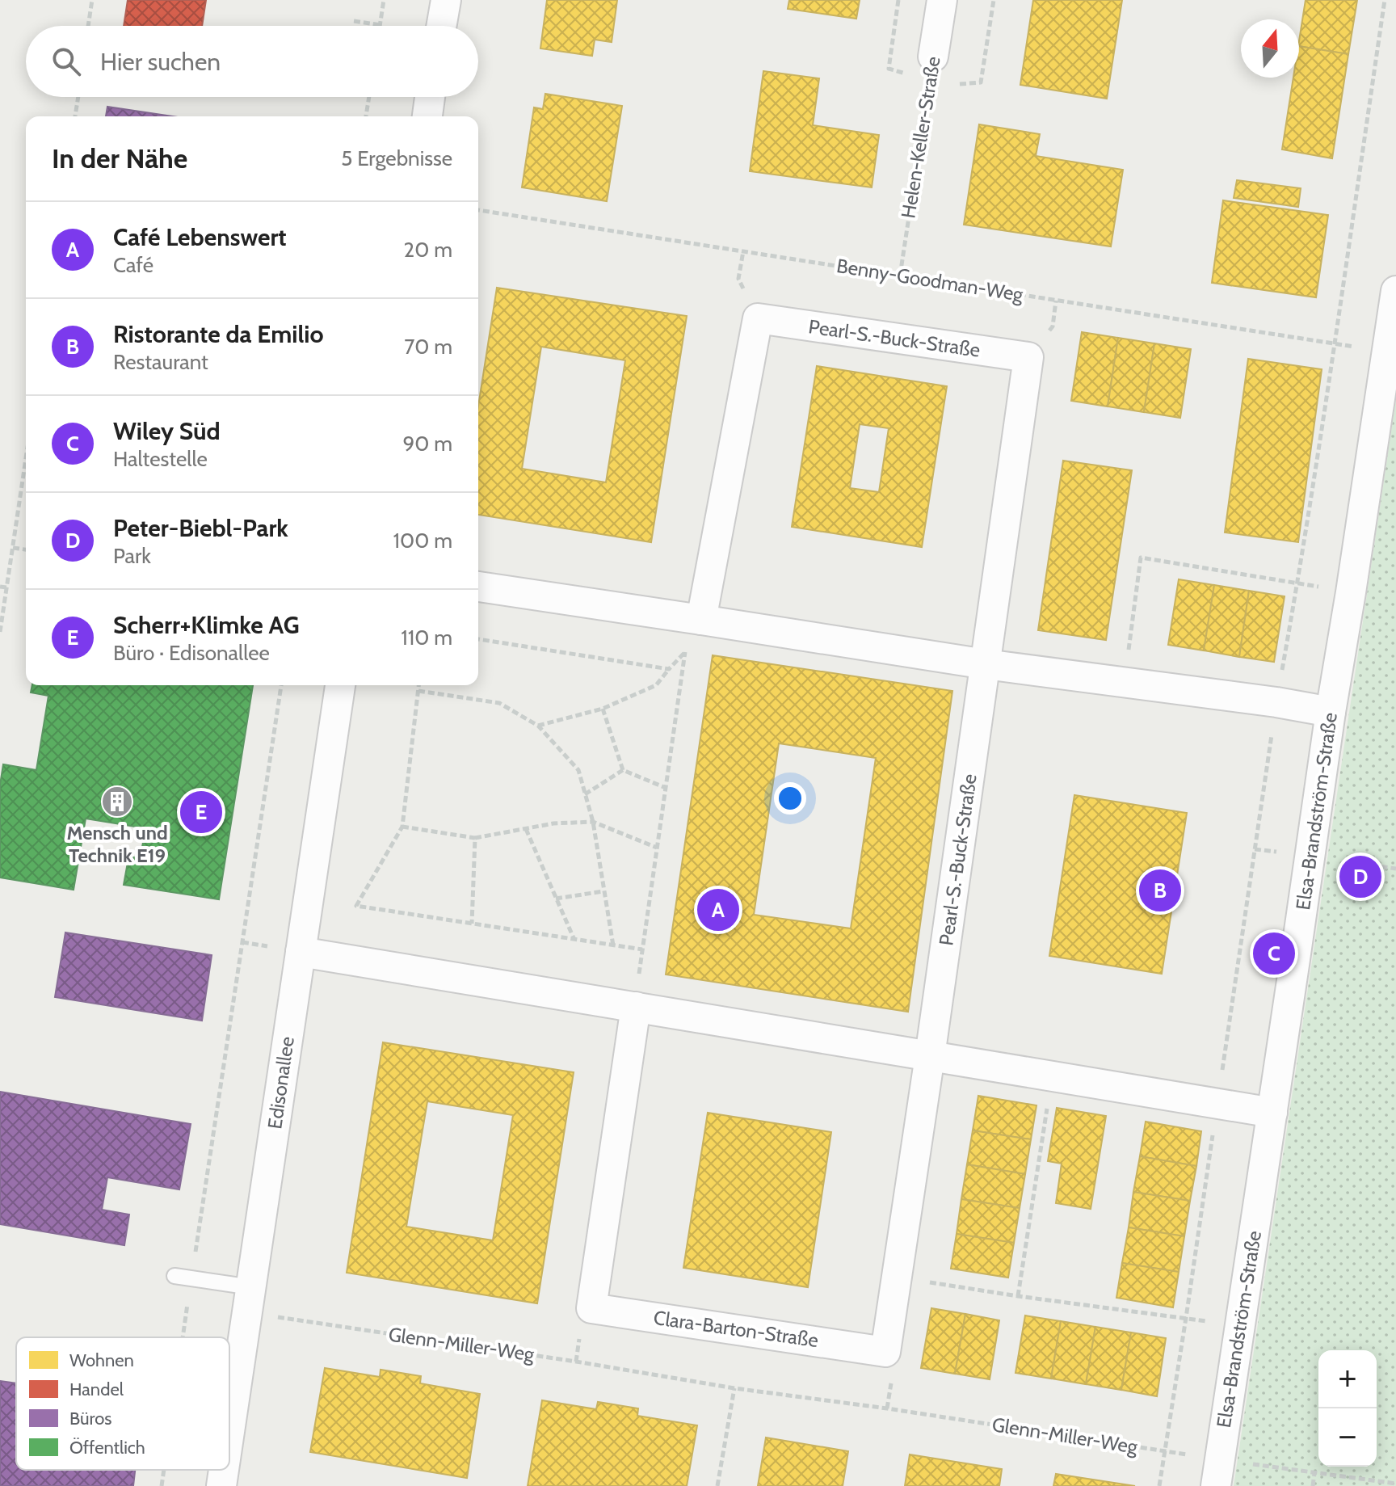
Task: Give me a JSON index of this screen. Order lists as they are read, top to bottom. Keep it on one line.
{"streets":{"street":["Helen-Keller-Straße","Pearl-S.-Buck-Straße","Elsa-Brandström-Straße","Edisonallee","Clara-Barton-Straße"],"path":["Benny-Goodman-Weg","Glenn-Miller-Weg"]},"crossings":[["Helen-Keller-Straße","Benny-Goodman-Weg"],["Benny-Goodman-Weg","Elsa-Brandström-Straße"],["Pearl-S.-Buck-Straße","Clara-Barton-Straße"],["Elsa-Brandström-Straße","Glenn-Miller-Weg"],["Edisonallee","Glenn-Miller-Weg"]],"places":{"building":["Mensch und Technik E19"]},"legend":["Wohnen","Handel","Büros","Öffentlich"],"north":"top","page":{"search":"Hier suchen","heading":["In der Nähe","5 Ergebnisse"],"list":[{"mark":"A","name":"Café Lebenswert","note":"Café","value":"20 m"},{"mark":"B","name":"Ristorante da Emilio","note":"Restaurant","value":"70 m"},{"mark":"C","name":"Wiley Süd","note":"Haltestelle","value":"90 m"},{"mark":"D","name":"Peter-Biebl-Park","note":"Park","value":"100 m"},{"mark":"E","name":"Scherr+Klimke AG","note":"Büro · Edisonallee","value":"110 m"}],"pins":["E","D","B","A","C"],"map_buttons":["+","−"]}}
